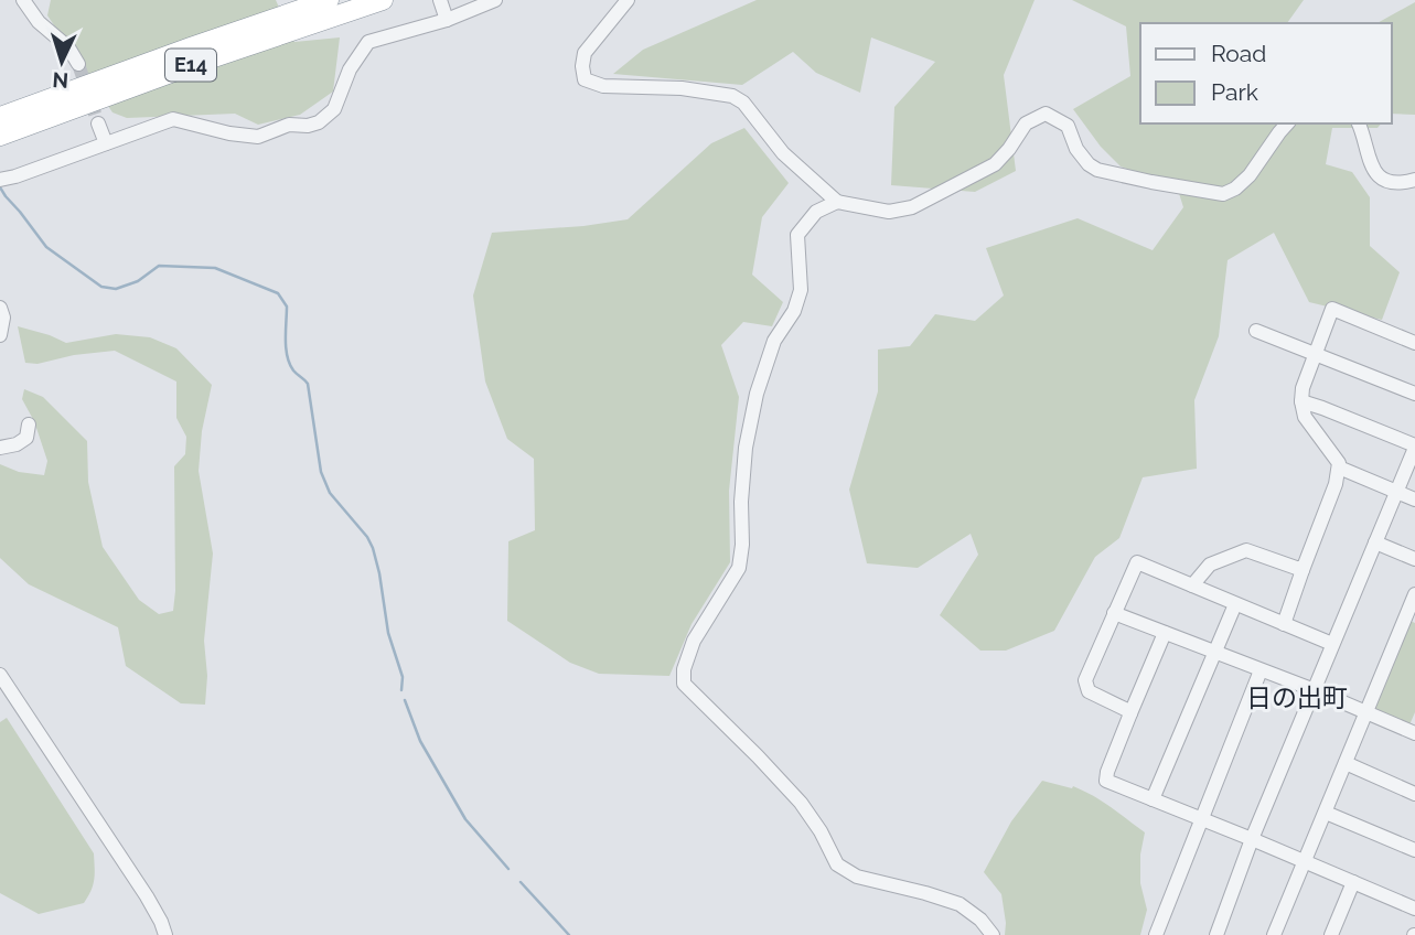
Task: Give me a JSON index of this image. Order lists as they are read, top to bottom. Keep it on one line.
{"streets":{"highway":["E14"]},"districts":["日の出町"],"legend":["Road","Park"],"north":"bottom"}
